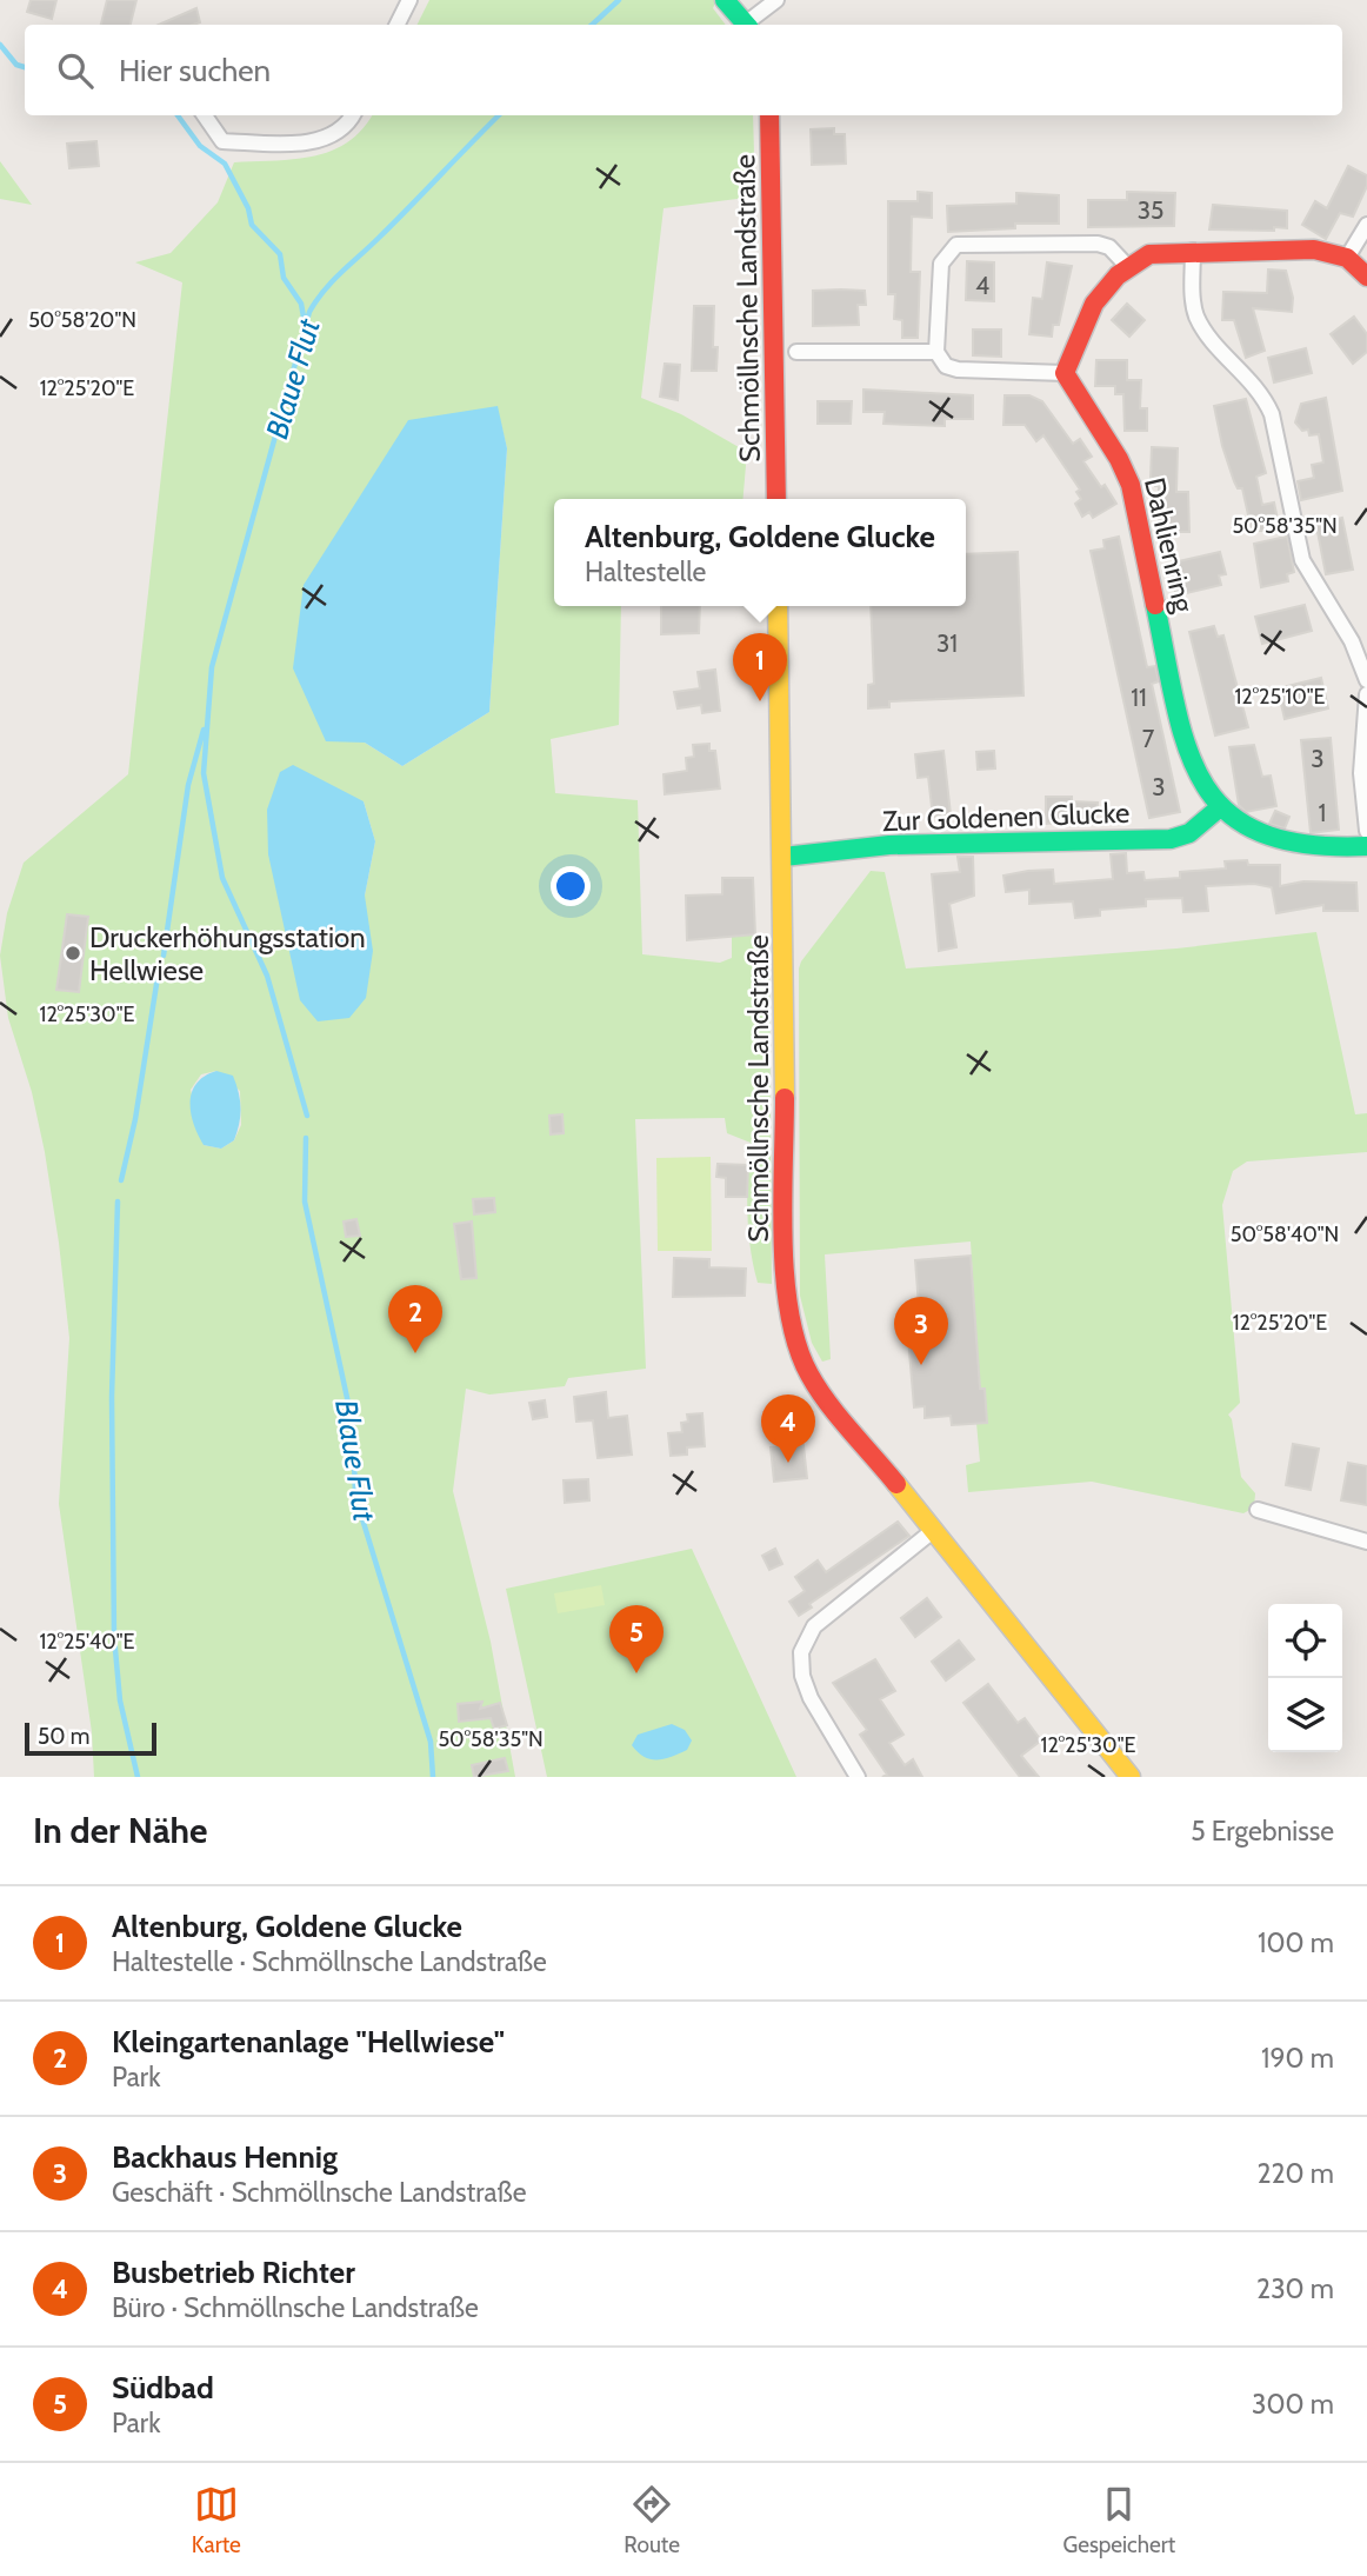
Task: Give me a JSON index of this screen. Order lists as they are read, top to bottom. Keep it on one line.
{"streets":{"main road":["Schmöllnsche Landstraße","Dahlienring","Zur Goldenen Glucke"]},"crossings":[["Schmöllnsche Landstraße","Zur Goldenen Glucke"],["Dahlienring","Zur Goldenen Glucke"]],"water":["Blaue Flut"],"places":["Druckerhöhungsstation Hellwiese"],"house_numbers":["35","4","31","11","7","3","3","1"],"scale_bar":"50 m","page":{"search":"Hier suchen","popup":["Altenburg, Goldene Glucke","Haltestelle"],"pins":["1","2","3","4","5"],"scale":"50 m","heading":["In der Nähe","5 Ergebnisse"],"list":[{"mark":"1","name":"Altenburg, Goldene Glucke","note":"Haltestelle · Schmöllnsche Landstraße","value":"100 m"},{"mark":"2","name":"Kleingartenanlage \"Hellwiese\"","note":"Park","value":"190 m"},{"mark":"3","name":"Backhaus Hennig","note":"Geschäft · Schmöllnsche Landstraße","value":"220 m"},{"mark":"4","name":"Busbetrieb Richter","note":"Büro · Schmöllnsche Landstraße","value":"230 m"},{"mark":"5","name":"Südbad","note":"Park","value":"300 m"}],"nav":["Karte","Route","Gespeichert"]},"coordinates":["50°58'20\"N","12°25'20\"E","50°58'35\"N","12°25'10\"E","12°25'30\"E","50°58'40\"N","12°25'40\"E"]}
